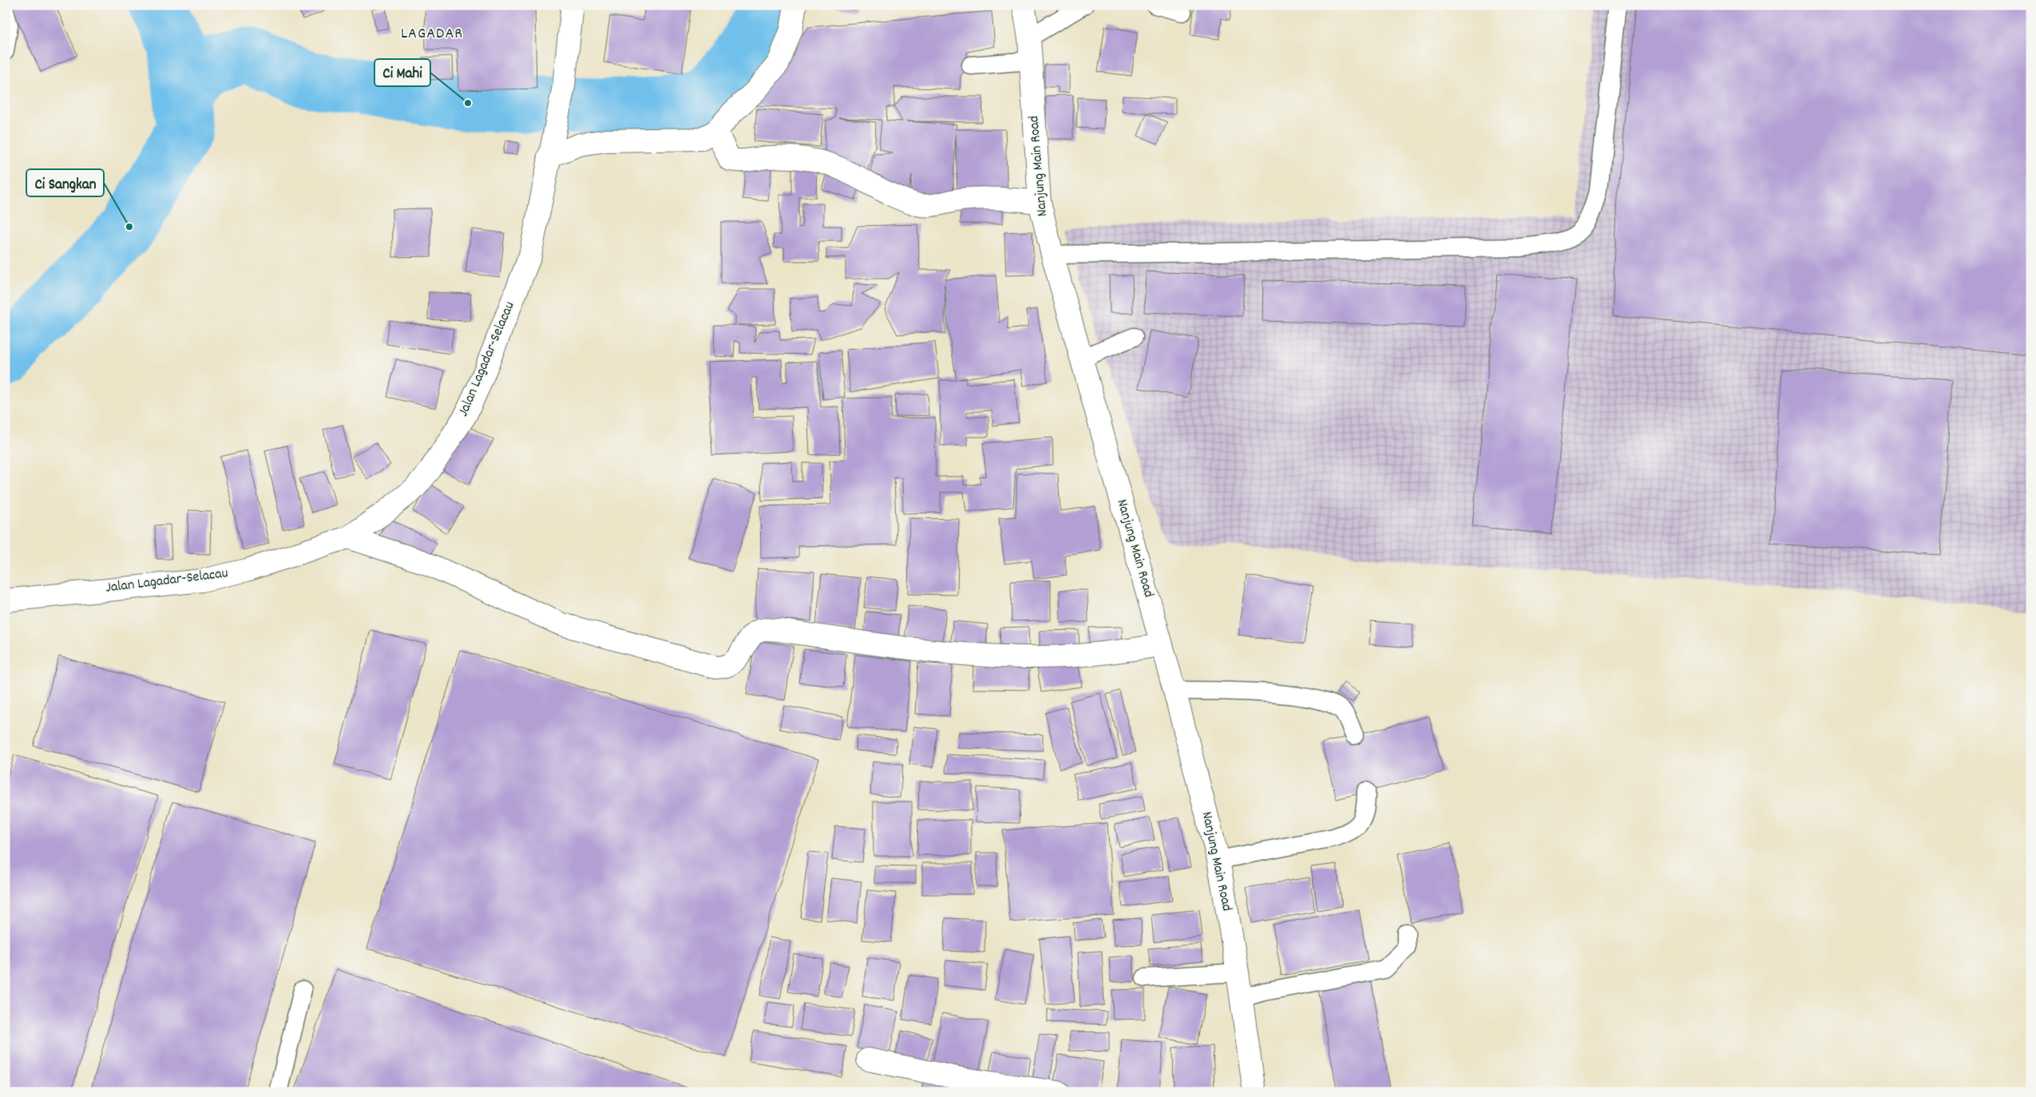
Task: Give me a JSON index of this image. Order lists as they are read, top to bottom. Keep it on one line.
{"streets":{"street":["Nanjung Main Road","Jalan Lagadar-Selacau"]},"districts":["LAGADAR"],"places":["Ci Mahi","Ci Sangkan"]}
